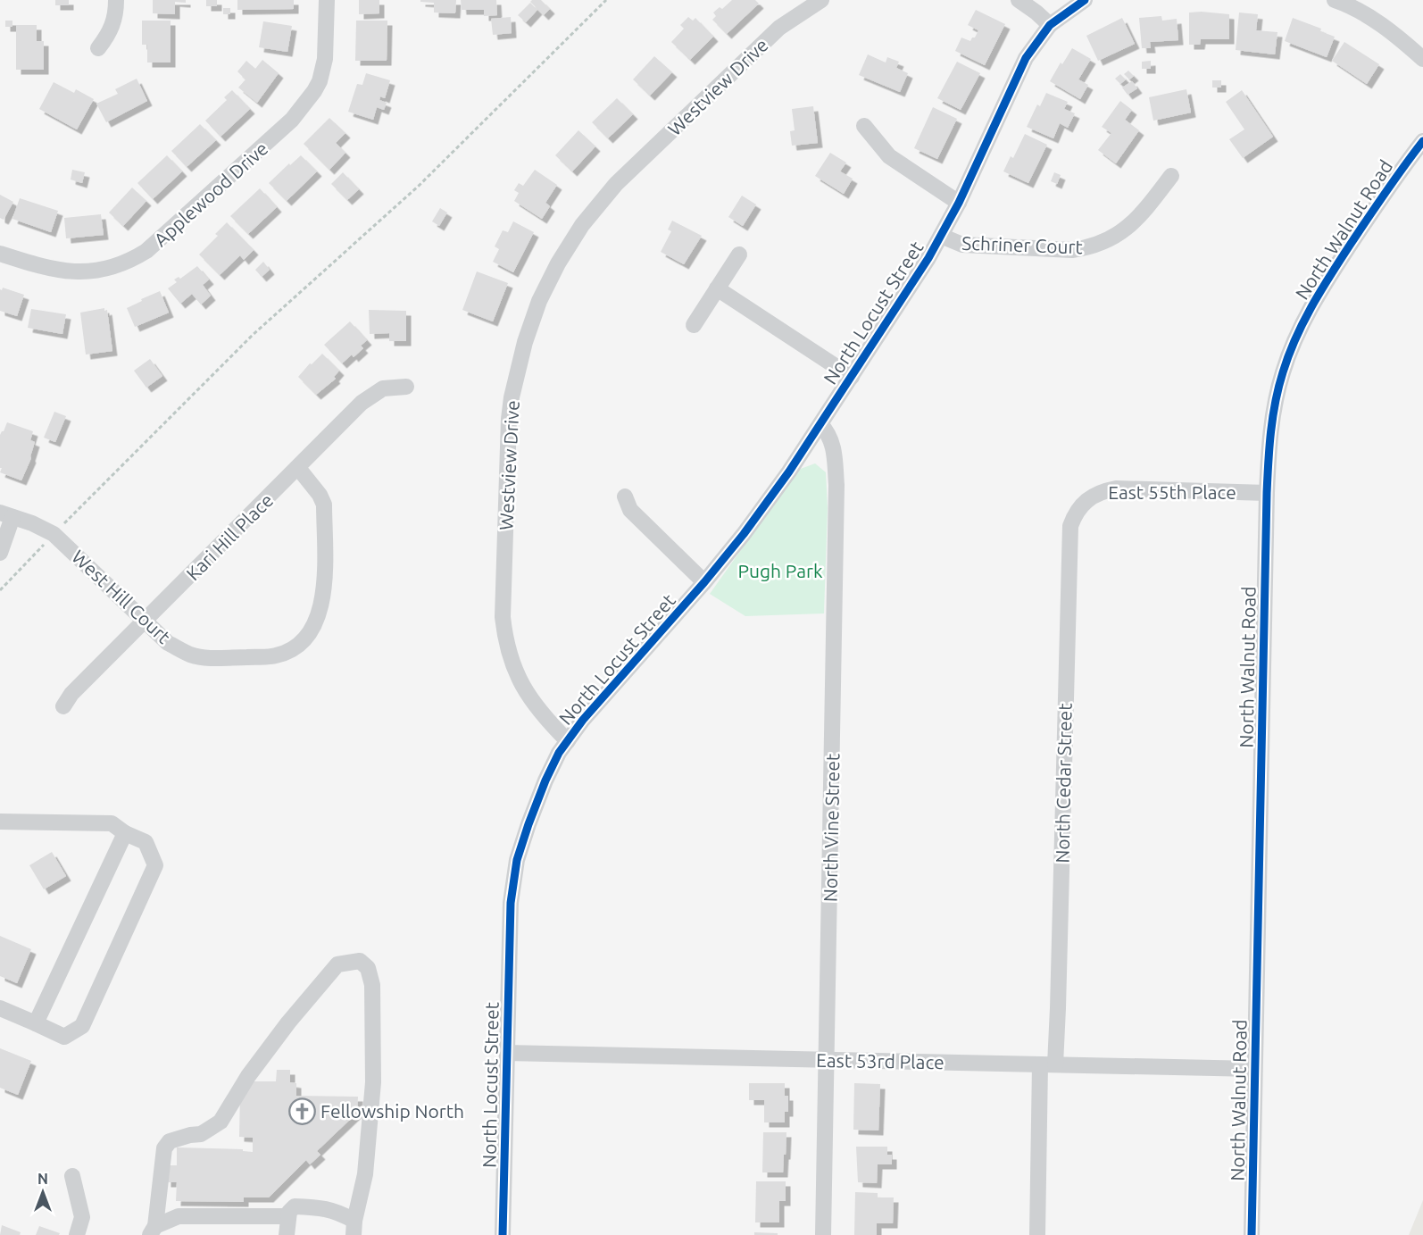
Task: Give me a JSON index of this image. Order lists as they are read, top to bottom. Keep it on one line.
{"streets":{"street":["Westview Drive","Applewood Drive","North Walnut Road","Schriner Court","North Locust Street","East 55th Place","Kari Hill Place","West Hill Court","North Cedar Street","North Vine Street","East 53rd Place"]},"crossings":[["Westview Drive","North Locust Street"],["North Walnut Road","East 55th Place"],["North Walnut Road","East 53rd Place"],["Schriner Court","North Locust Street"],["North Locust Street","North Vine Street"],["North Locust Street","East 53rd Place"],["East 55th Place","North Cedar Street"],["Kari Hill Place","West Hill Court"],["North Cedar Street","East 53rd Place"],["North Vine Street","East 53rd Place"]],"parks":["Pugh Park"],"places":{"church":["Fellowship North"]},"north":"top"}
